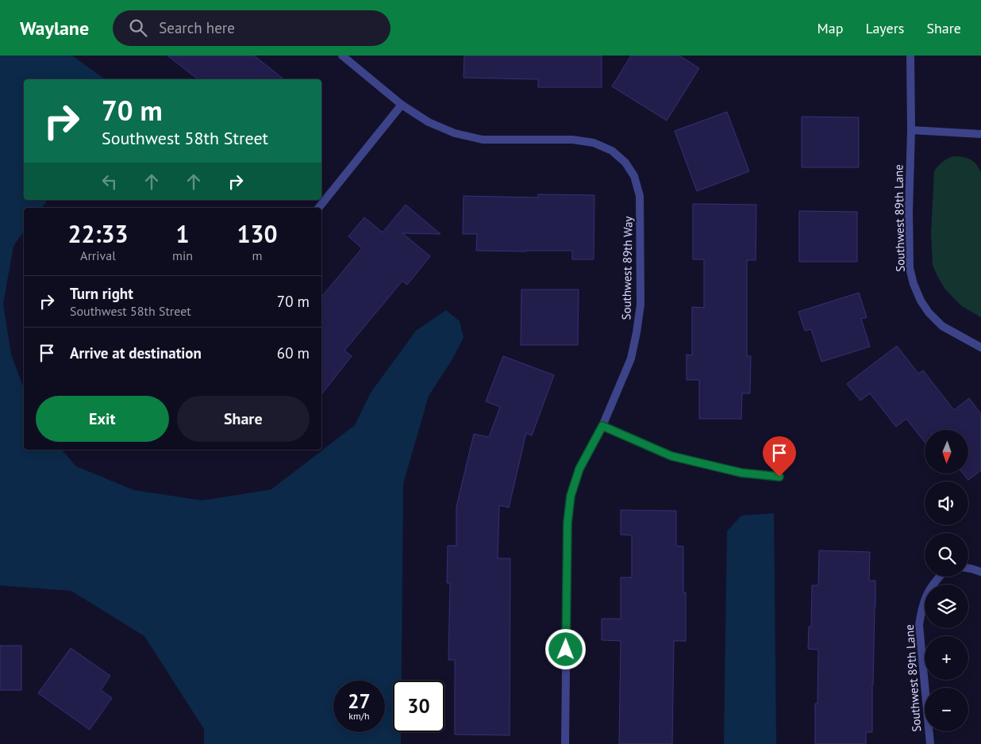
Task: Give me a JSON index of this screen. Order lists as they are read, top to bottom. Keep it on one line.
{"streets":{"street":["Southwest 89th Lane","Southwest 89th Way"]},"north":"bottom","page":{"header":"Waylane","search":"Search here","nav":["Map","Layers","Share"],"turn":["70 m","Southwest 58th Street"],"eta":["22:33","Arrival","1","min","130","m"],"list":[{"name":"Turn right","note":"Southwest 58th Street","value":"70 m"},{"name":"Arrive at destination","value":"60 m"}],"buttons":["Exit","Share"],"map_buttons":["+","−"],"speed":"27 km/h","limit":"30"}}
